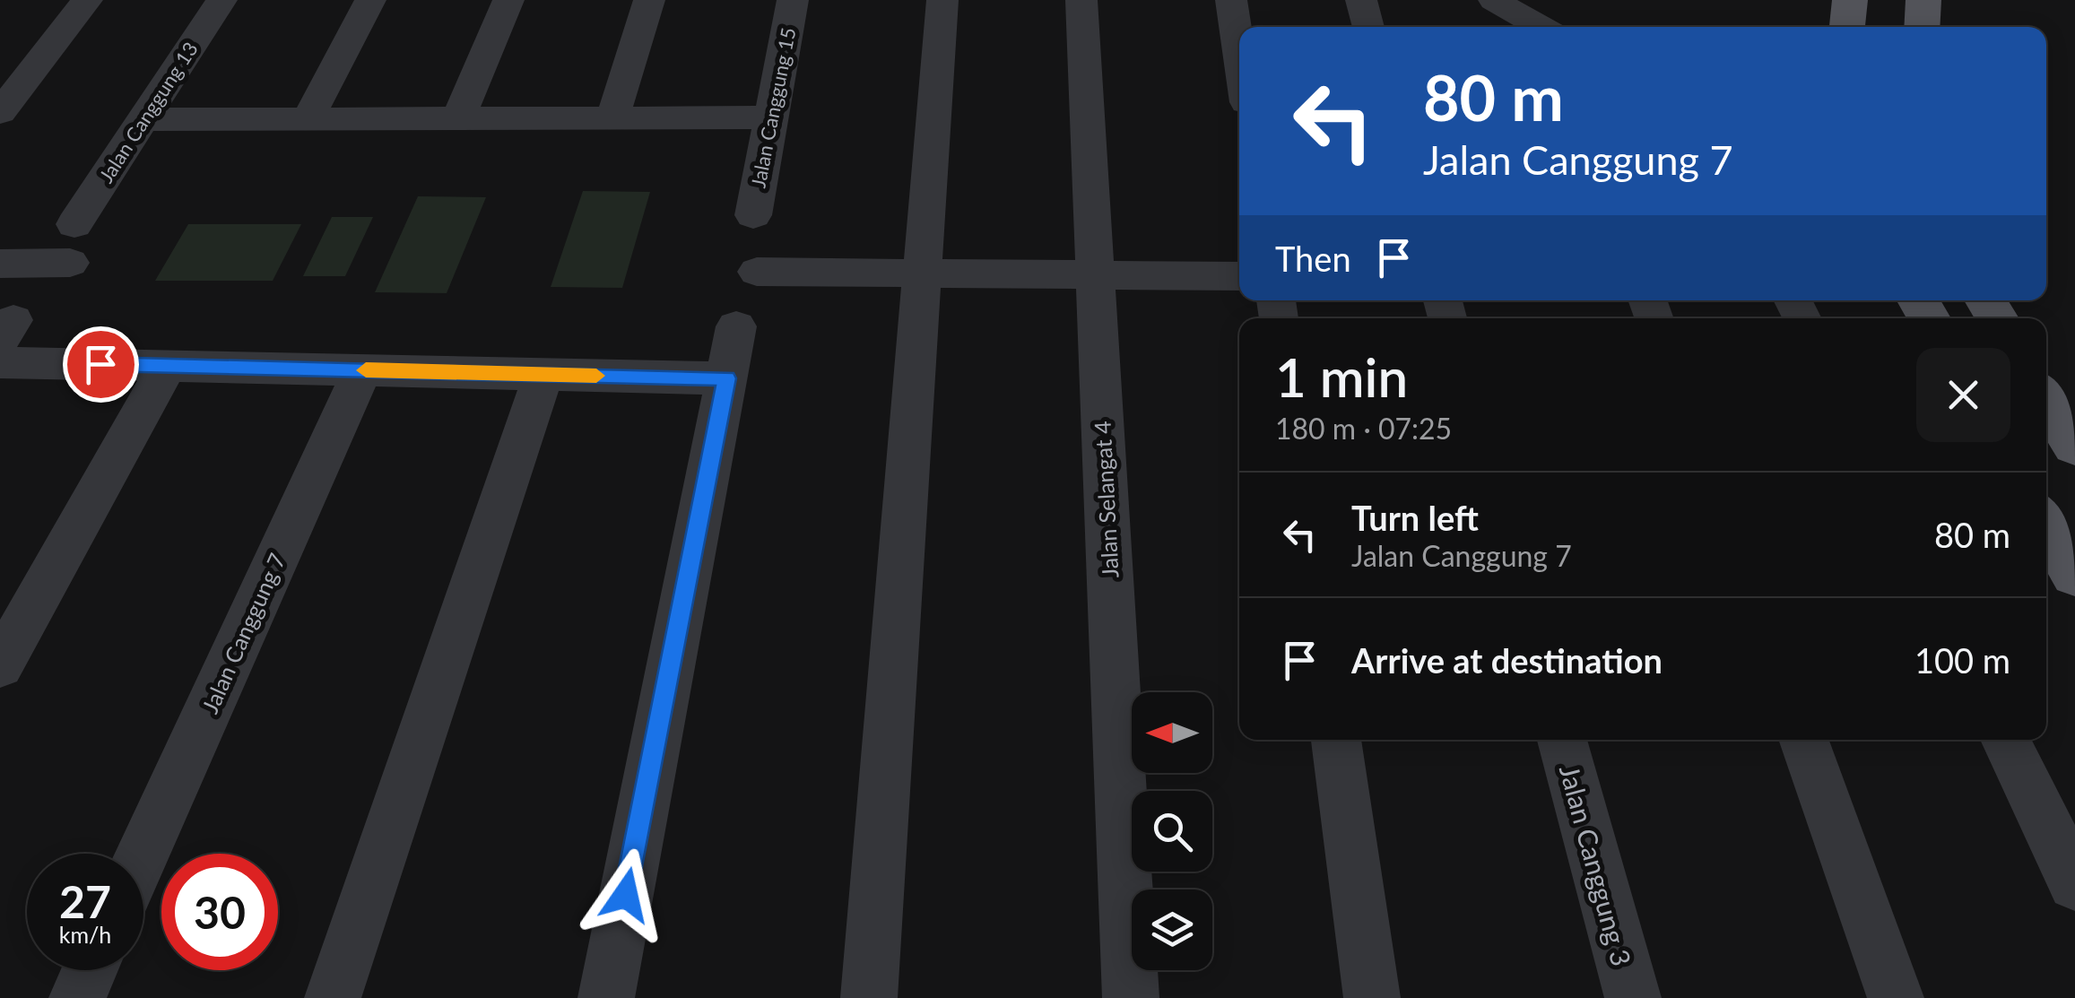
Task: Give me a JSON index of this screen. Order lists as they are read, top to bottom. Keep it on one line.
{"streets":{"street":["Jalan Canggung 15","Jalan Canggung 13","Jalan Selangat 4","Jalan Canggung 7","Jalan Canggung 3"]},"north":"left","page":{"turn":["80 m","Jalan Canggung 7"],"then":"Then","heading":["1 min","180 m · 07:25"],"list":[{"name":"Turn left","note":"Jalan Canggung 7","value":"80 m"},{"name":"Arrive at destination","value":"100 m"}],"speed":"27 km/h","limit":"30"}}
